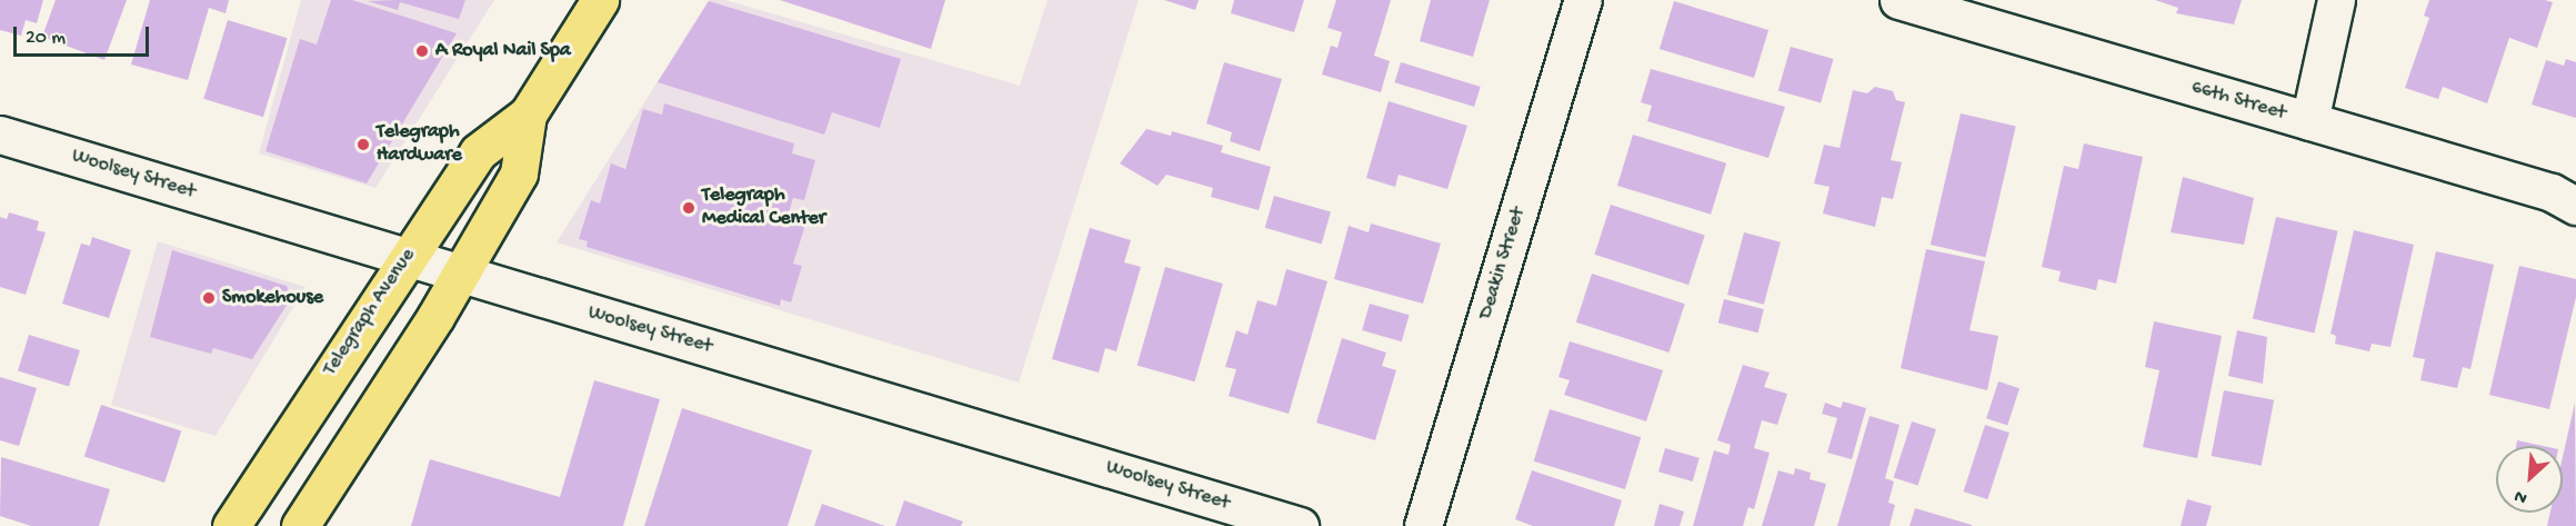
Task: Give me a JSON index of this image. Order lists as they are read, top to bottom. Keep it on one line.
{"streets":{"main road":["Telegraph Avenue"],"street":["66th Street","Woolsey Street","Deakin Street"]},"crossings":[["Woolsey Street","Telegraph Avenue"]],"places":["A Royal Nail Spa","Telegraph Hardware","Telegraph Medical Center","Smokehouse"],"scale_bar":"20 m","north":"bottom left"}
